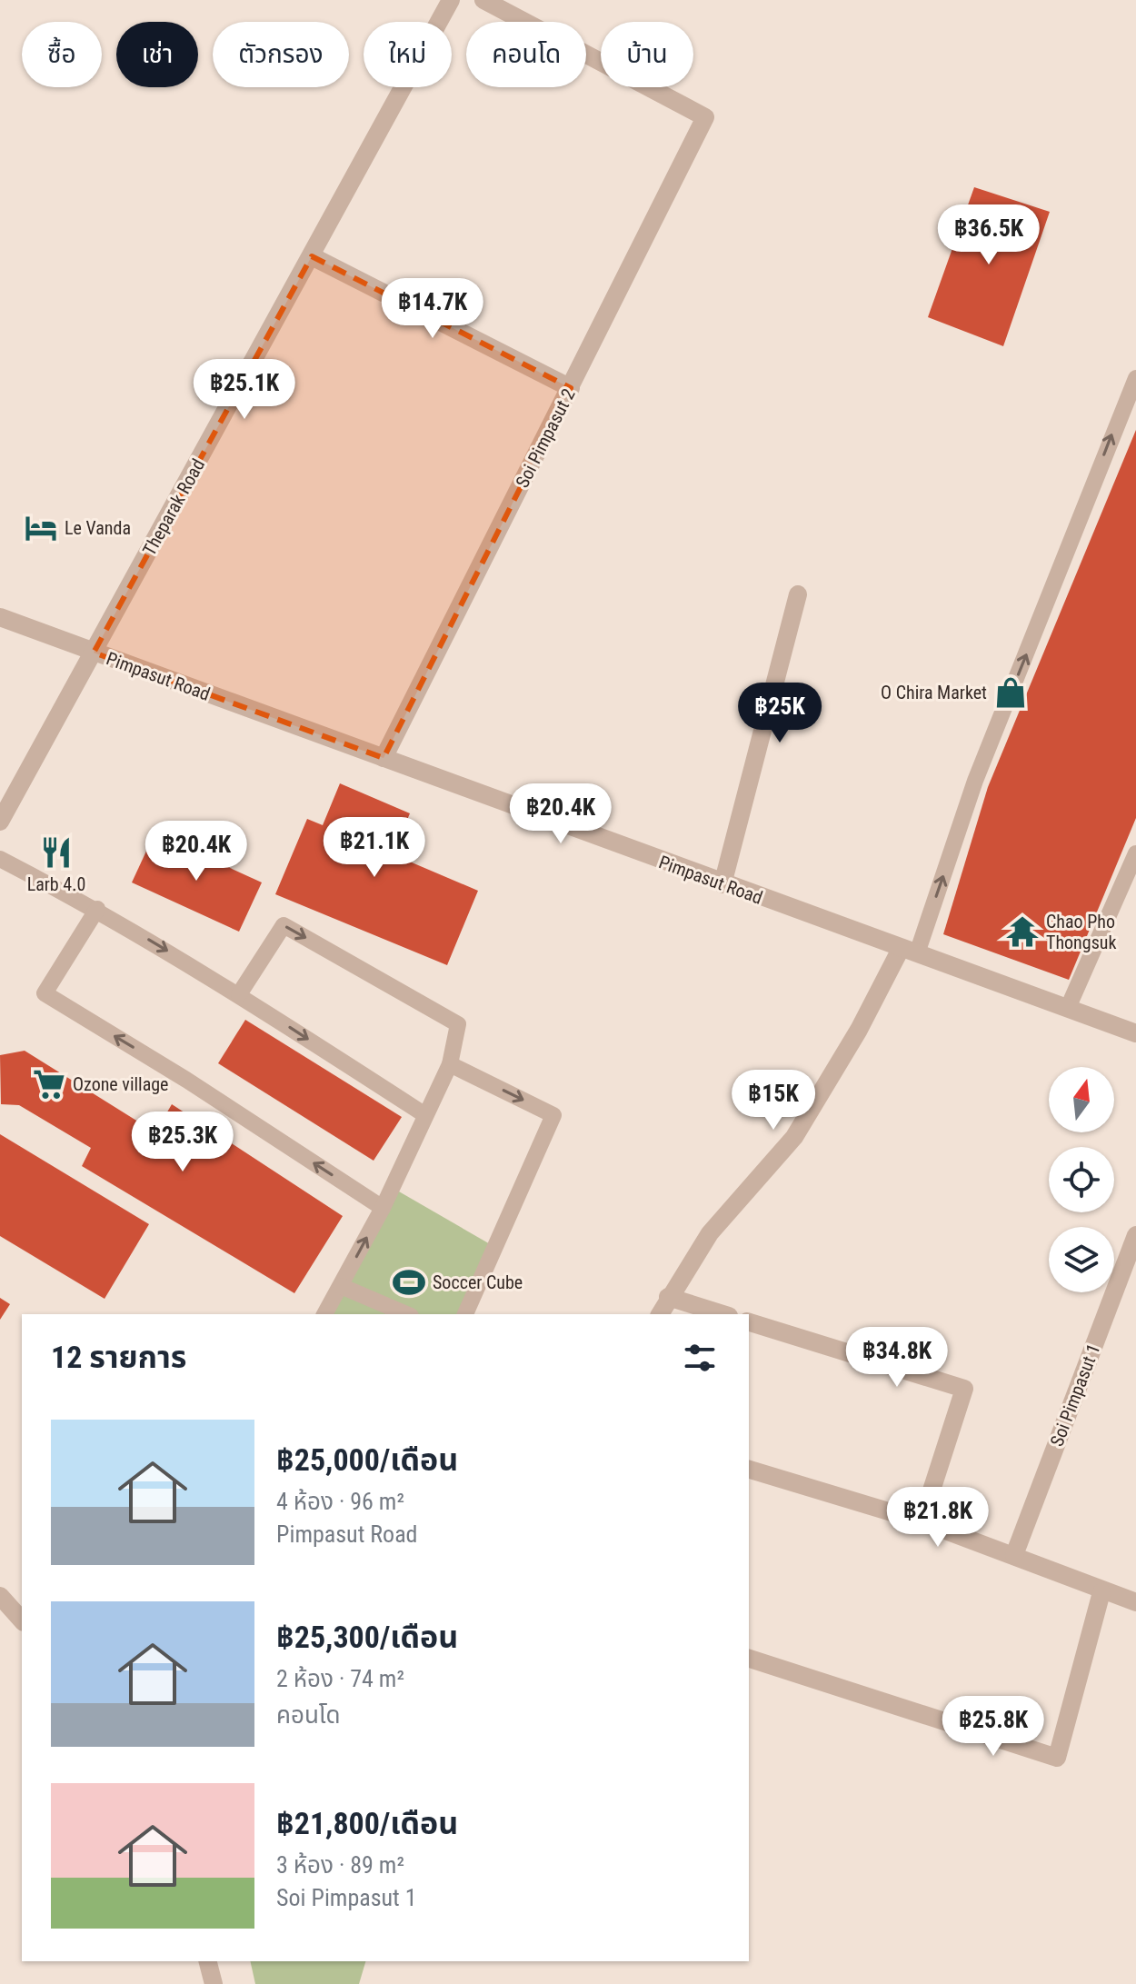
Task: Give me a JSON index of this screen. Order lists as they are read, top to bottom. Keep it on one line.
{"streets":{"street":["Soi Pimpasut 2","Theparak Road","Pimpasut Road","Soi Pimpasut 1"]},"crossings":[["Soi Pimpasut 2","Pimpasut Road"],["Theparak Road","Pimpasut Road"]],"places":{"hotel":["Le Vanda"],"shop":["O Chira Market"],"restaurant":["Larb 4.0"],"temple":["Chao Pho Thongsuk"],"supermarket":["Ozone village"],"sports":["Soccer Cube"]},"north":"top","page":{"chip":["ซื้อ","เช่า","ตัวกรอง","ใหม่","คอนโด","บ้าน"],"price":["฿36.5K","฿14.7K","฿25.1K","฿25K","฿20.4K","฿21.1K","฿20.4K","฿15K","฿25.3K","฿34.8K","฿21.8K","฿25.8K"],"heading":"12 รายการ","list":[{"name":"฿25,000/เดือน","note":"4 ห้อง · 96 m² · Pimpasut Road"},{"name":"฿25,300/เดือน","note":"2 ห้อง · 74 m² · คอนโด"},{"name":"฿21,800/เดือน","note":"3 ห้อง · 89 m² · Soi Pimpasut 1"}]}}
